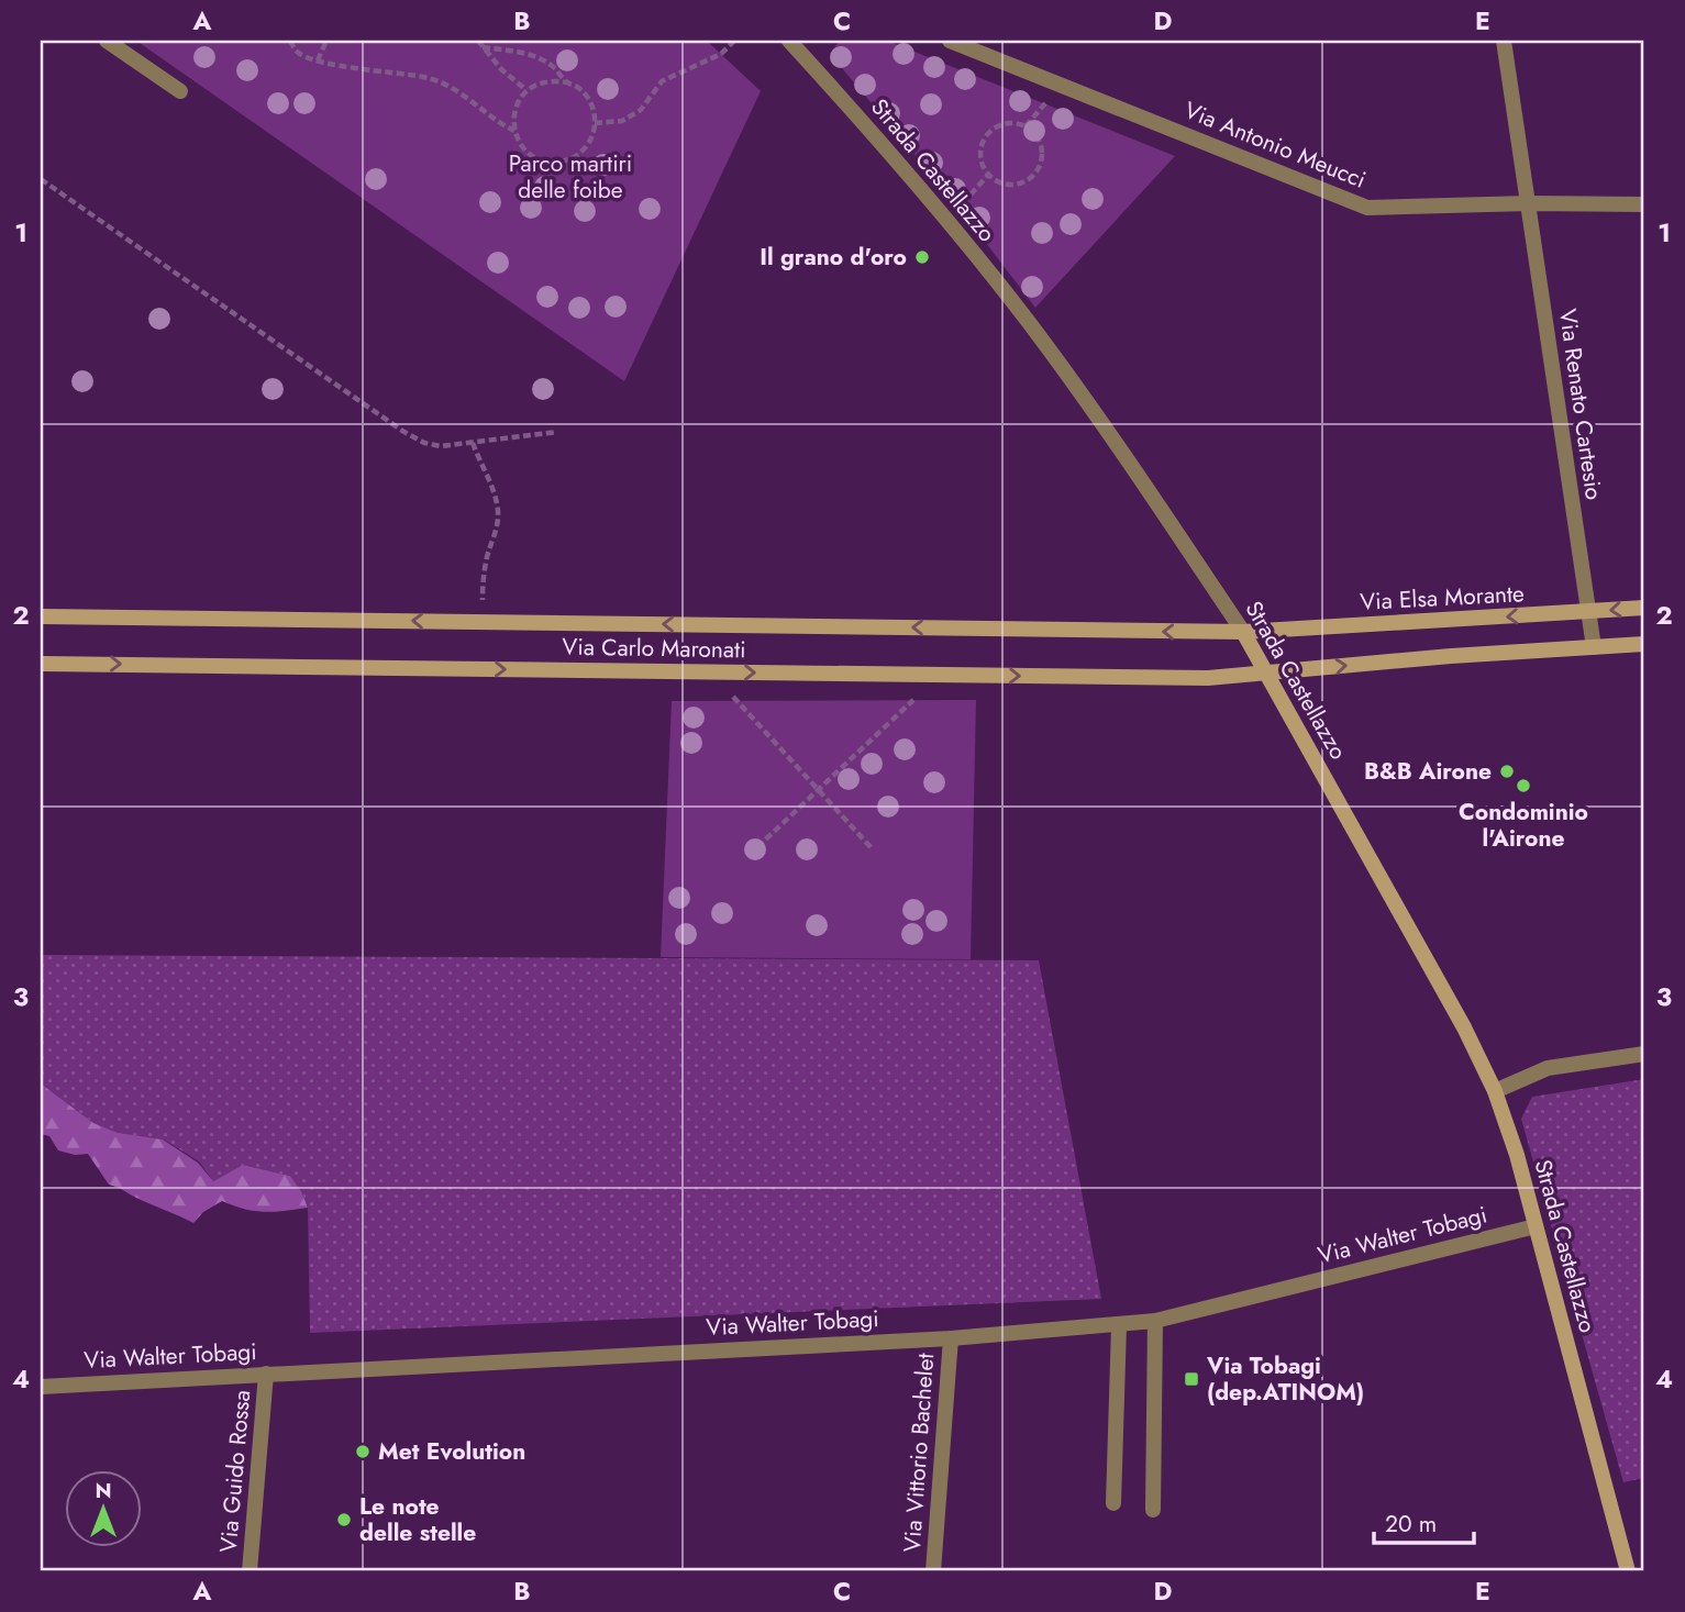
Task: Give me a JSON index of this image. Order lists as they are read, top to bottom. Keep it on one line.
{"streets":{"street":["Via Antonio Meucci","Strada Castellazzo","Via Renato Cartesio","Via Elsa Morante","Via Carlo Maronati","Via Walter Tobagi","Via Vittorio Bachelet","Via Guido Rossa"]},"crossings":[["Via Antonio Meucci","Via Renato Cartesio"],["Strada Castellazzo","Via Elsa Morante"],["Strada Castellazzo","Via Carlo Maronati"],["Strada Castellazzo","Via Walter Tobagi"],["Via Renato Cartesio","Via Elsa Morante"],["Via Elsa Morante","Via Carlo Maronati"],["Via Walter Tobagi","Via Vittorio Bachelet"],["Via Walter Tobagi","Via Guido Rossa"]],"parks":["Parco martiri delle foibe"],"places":{"other":["Il grano d'oro","B&B Airone","Condominio l'Airone","Met Evolution","Le note delle stelle"],"transit":["Via Tobagi (dep.ATINOM)"]},"scale_bar":"20 m","north":"top","grid":{"columns":["A","B","C","D","E"],"rows":["1","2","3","4"]}}
